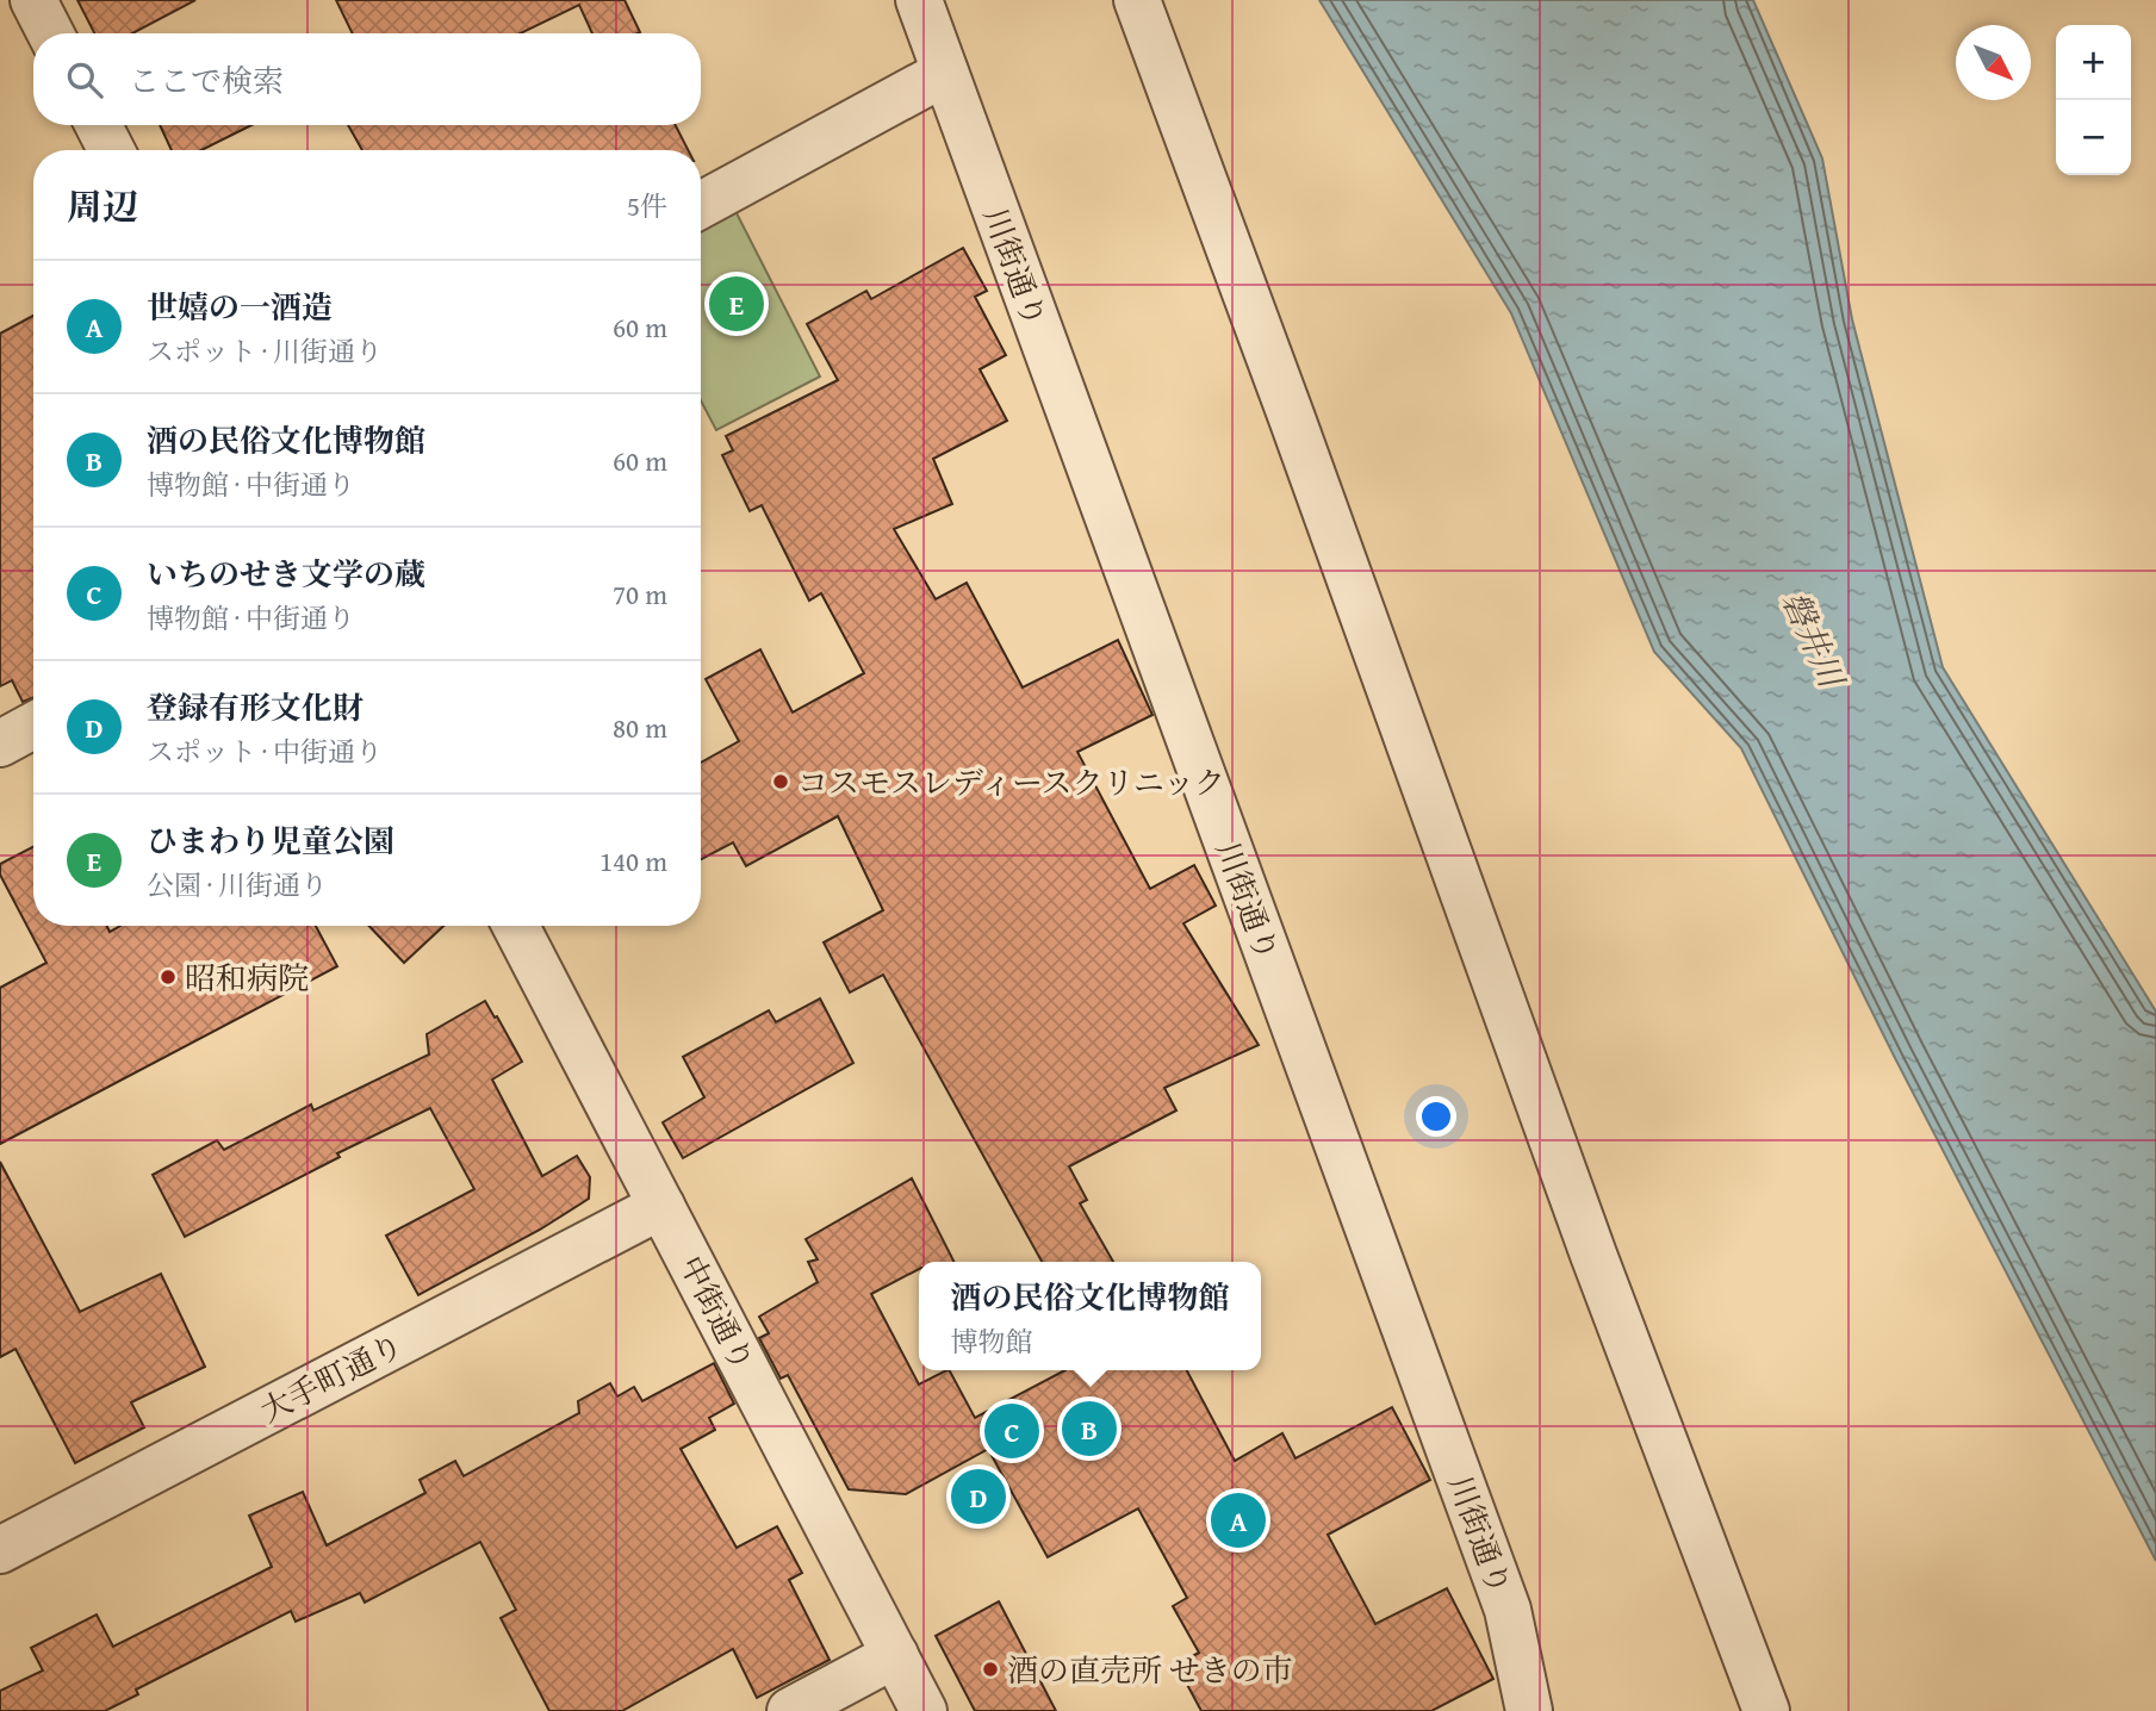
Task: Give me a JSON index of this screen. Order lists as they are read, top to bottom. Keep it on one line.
{"streets":{"street":["川街通り","中街通り","大手町通り"]},"crossings":[["中街通り","大手町通り"]],"water":["磐井川"],"places":["コスモスレディースクリニック","昭和病院","酒の直売所 せきの市"],"north":"bottom right","page":{"map_buttons":["+","−"],"search":"ここで検索","heading":["周辺","5件"],"list":[{"mark":"A","name":"世嬉の一酒造","note":"スポット · 川街通り","value":"60 m"},{"mark":"B","name":"酒の民俗文化博物館","note":"博物館 · 中街通り","value":"60 m"},{"mark":"C","name":"いちのせき文学の蔵","note":"博物館 · 中街通り","value":"70 m"},{"mark":"D","name":"登録有形文化財","note":"スポット · 中街通り","value":"80 m"},{"mark":"E","name":"ひまわり児童公園","note":"公園 · 川街通り","value":"140 m"}],"pins":["E","B","C","D","A"],"popup":["酒の民俗文化博物館","博物館"]}}
